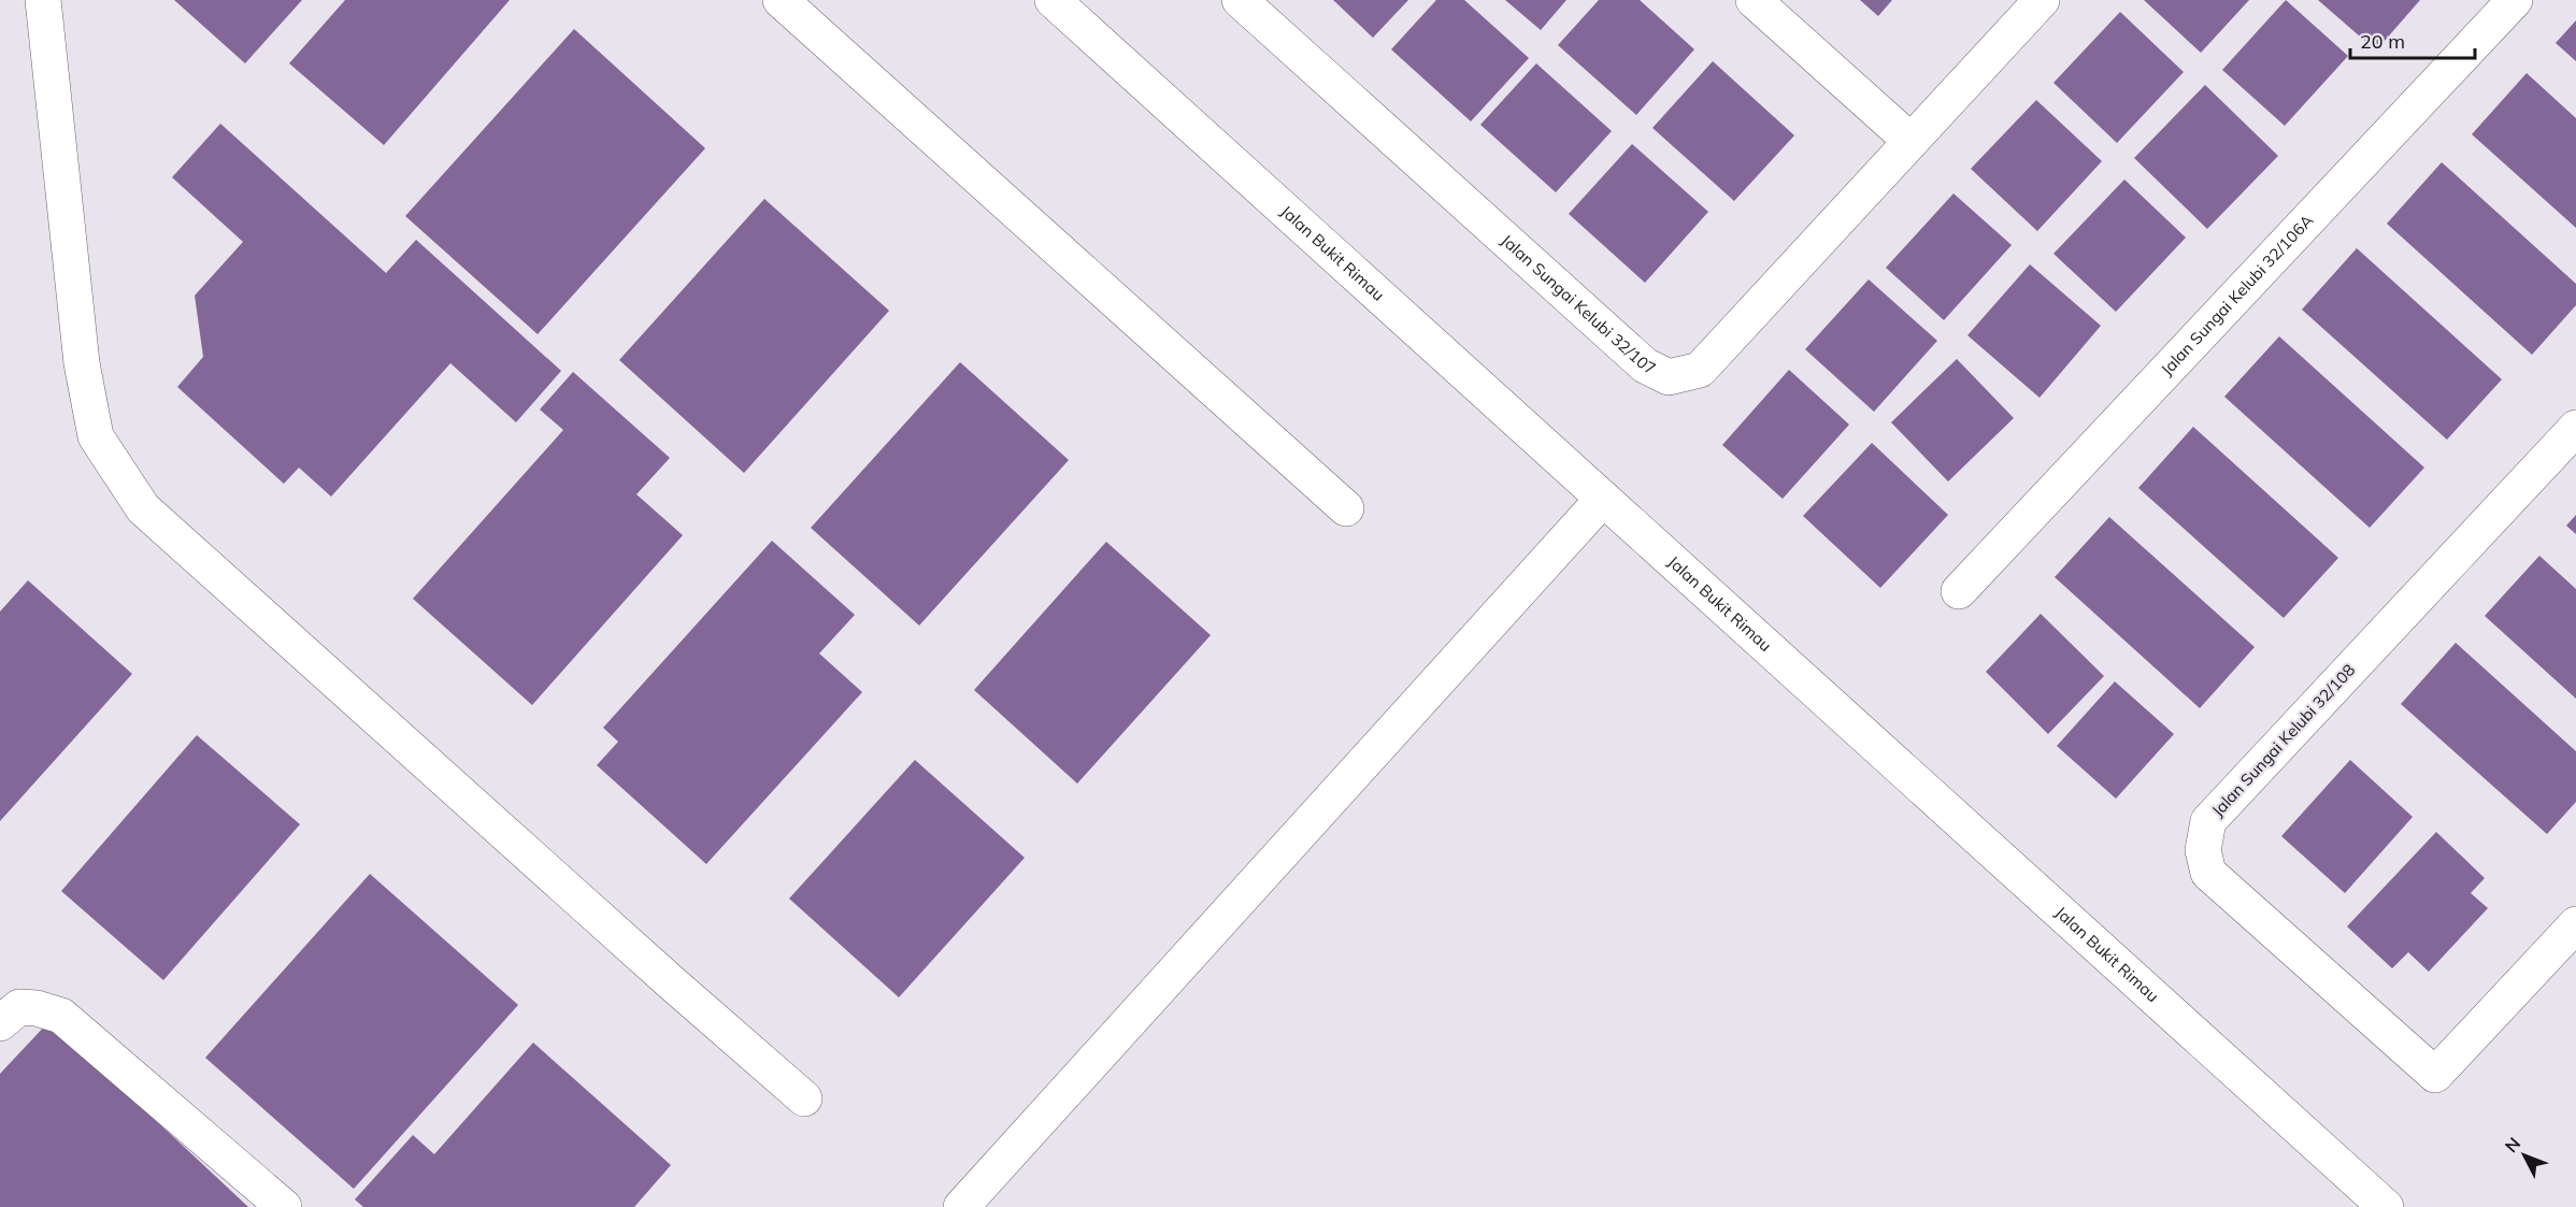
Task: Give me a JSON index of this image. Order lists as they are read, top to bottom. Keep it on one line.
{"streets":{"street":["Jalan Bukit Rimau","Jalan Sungai Kelubi 32/106A","Jalan Sungai Kelubi 32/107","Jalan Sungai Kelubi 32/108"]},"scale_bar":"20 m","north":"top left"}
